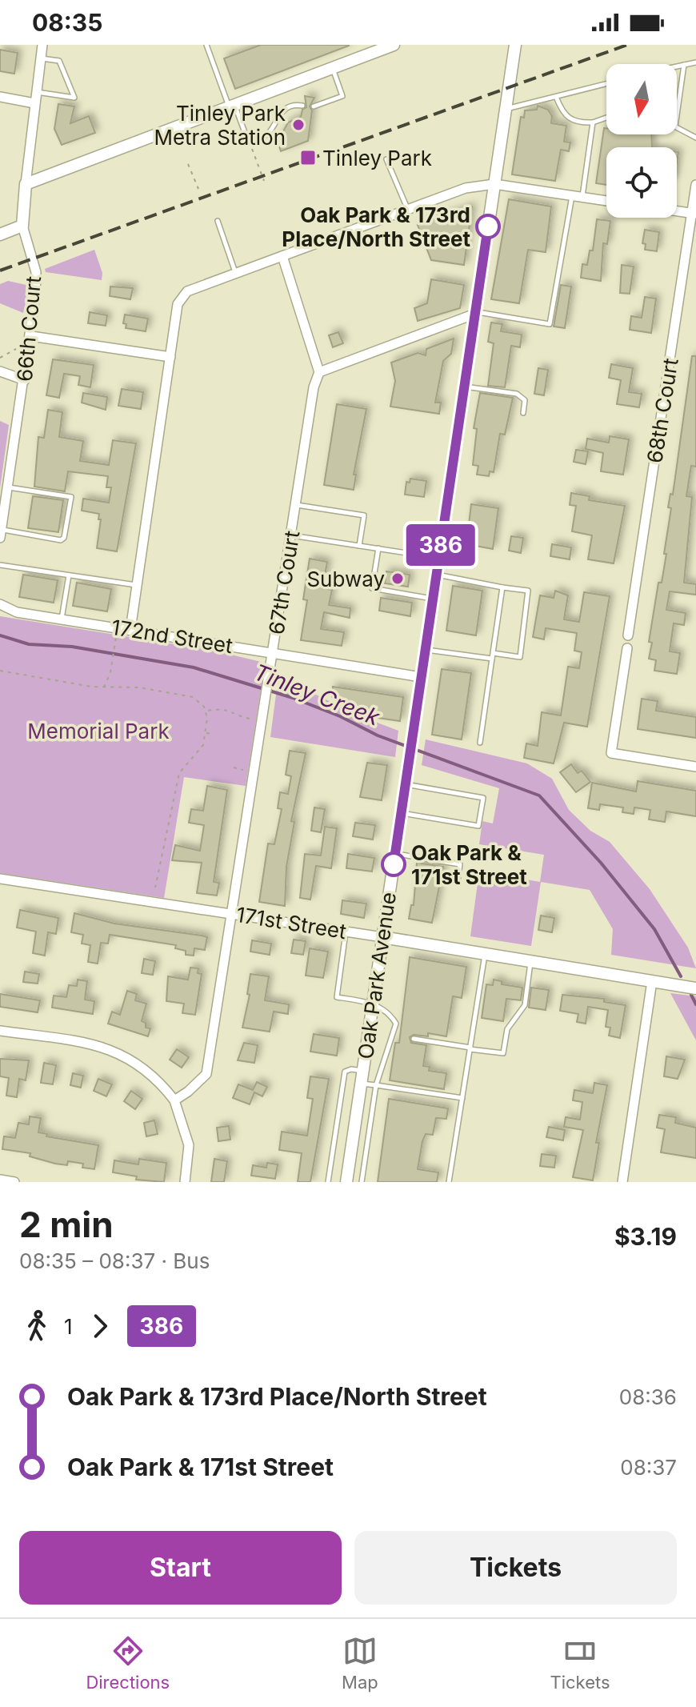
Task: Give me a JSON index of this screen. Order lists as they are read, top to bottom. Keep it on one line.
{"streets":{"street":["66th Court","68th Court","67th Court","172nd Street","171st Street","Oak Park Avenue"]},"crossings":[["67th Court","172nd Street"],["67th Court","171st Street"],["172nd Street","Oak Park Avenue"],["171st Street","Oak Park Avenue"]],"water":["Tinley Creek"],"parks":["Memorial Park"],"places":{"other":["Tinley Park Metra Station","Oak Park & 173rd Place/North Street","Subway","Oak Park & 171st Street"],"transit":["Tinley Park"]},"lines":["bus line 386"],"north":"bottom","page":{"status":"08:35","on_map":"386","heading":["2 min","08:35 – 08:37 · Bus","$3.19"],"legs":["1","386"],"list":[{"name":"Oak Park & 173rd Place/North Street","value":"08:36"},{"name":"Oak Park & 171st Street","value":"08:37"}],"buttons":["Start","Tickets"],"tabs":["Directions","Map","Tickets"]}}
